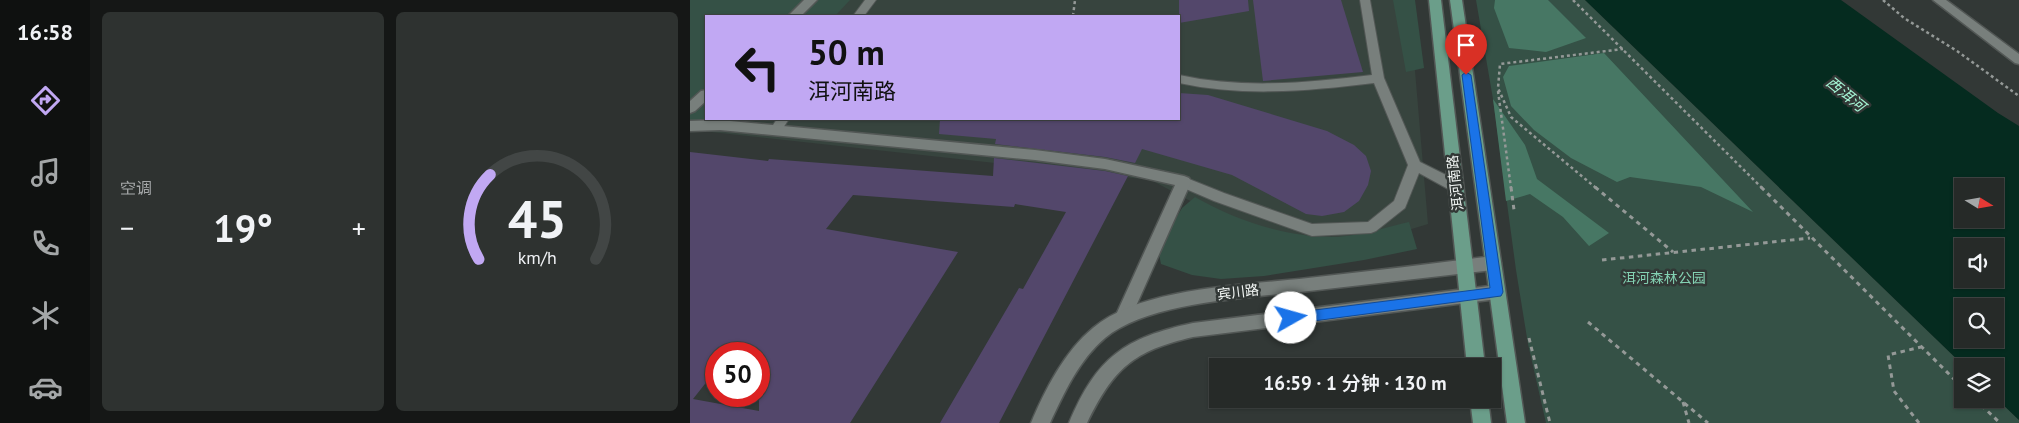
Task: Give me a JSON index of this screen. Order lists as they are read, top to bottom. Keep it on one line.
{"streets":{"main road":["洱河南路"],"street":["宾川路"]},"crossings":[["洱河南路","宾川路"]],"water":["西洱河"],"parks":["洱河森林公园"],"north":"right","page":{"tabs":"16:58","tile":"空调","turn":["50 m","洱河南路"],"heat":["−","19°","+"],"limit":"50","trip":"16:59 · 1 分钟 · 130 m","gauge":["45","km/h"]}}
